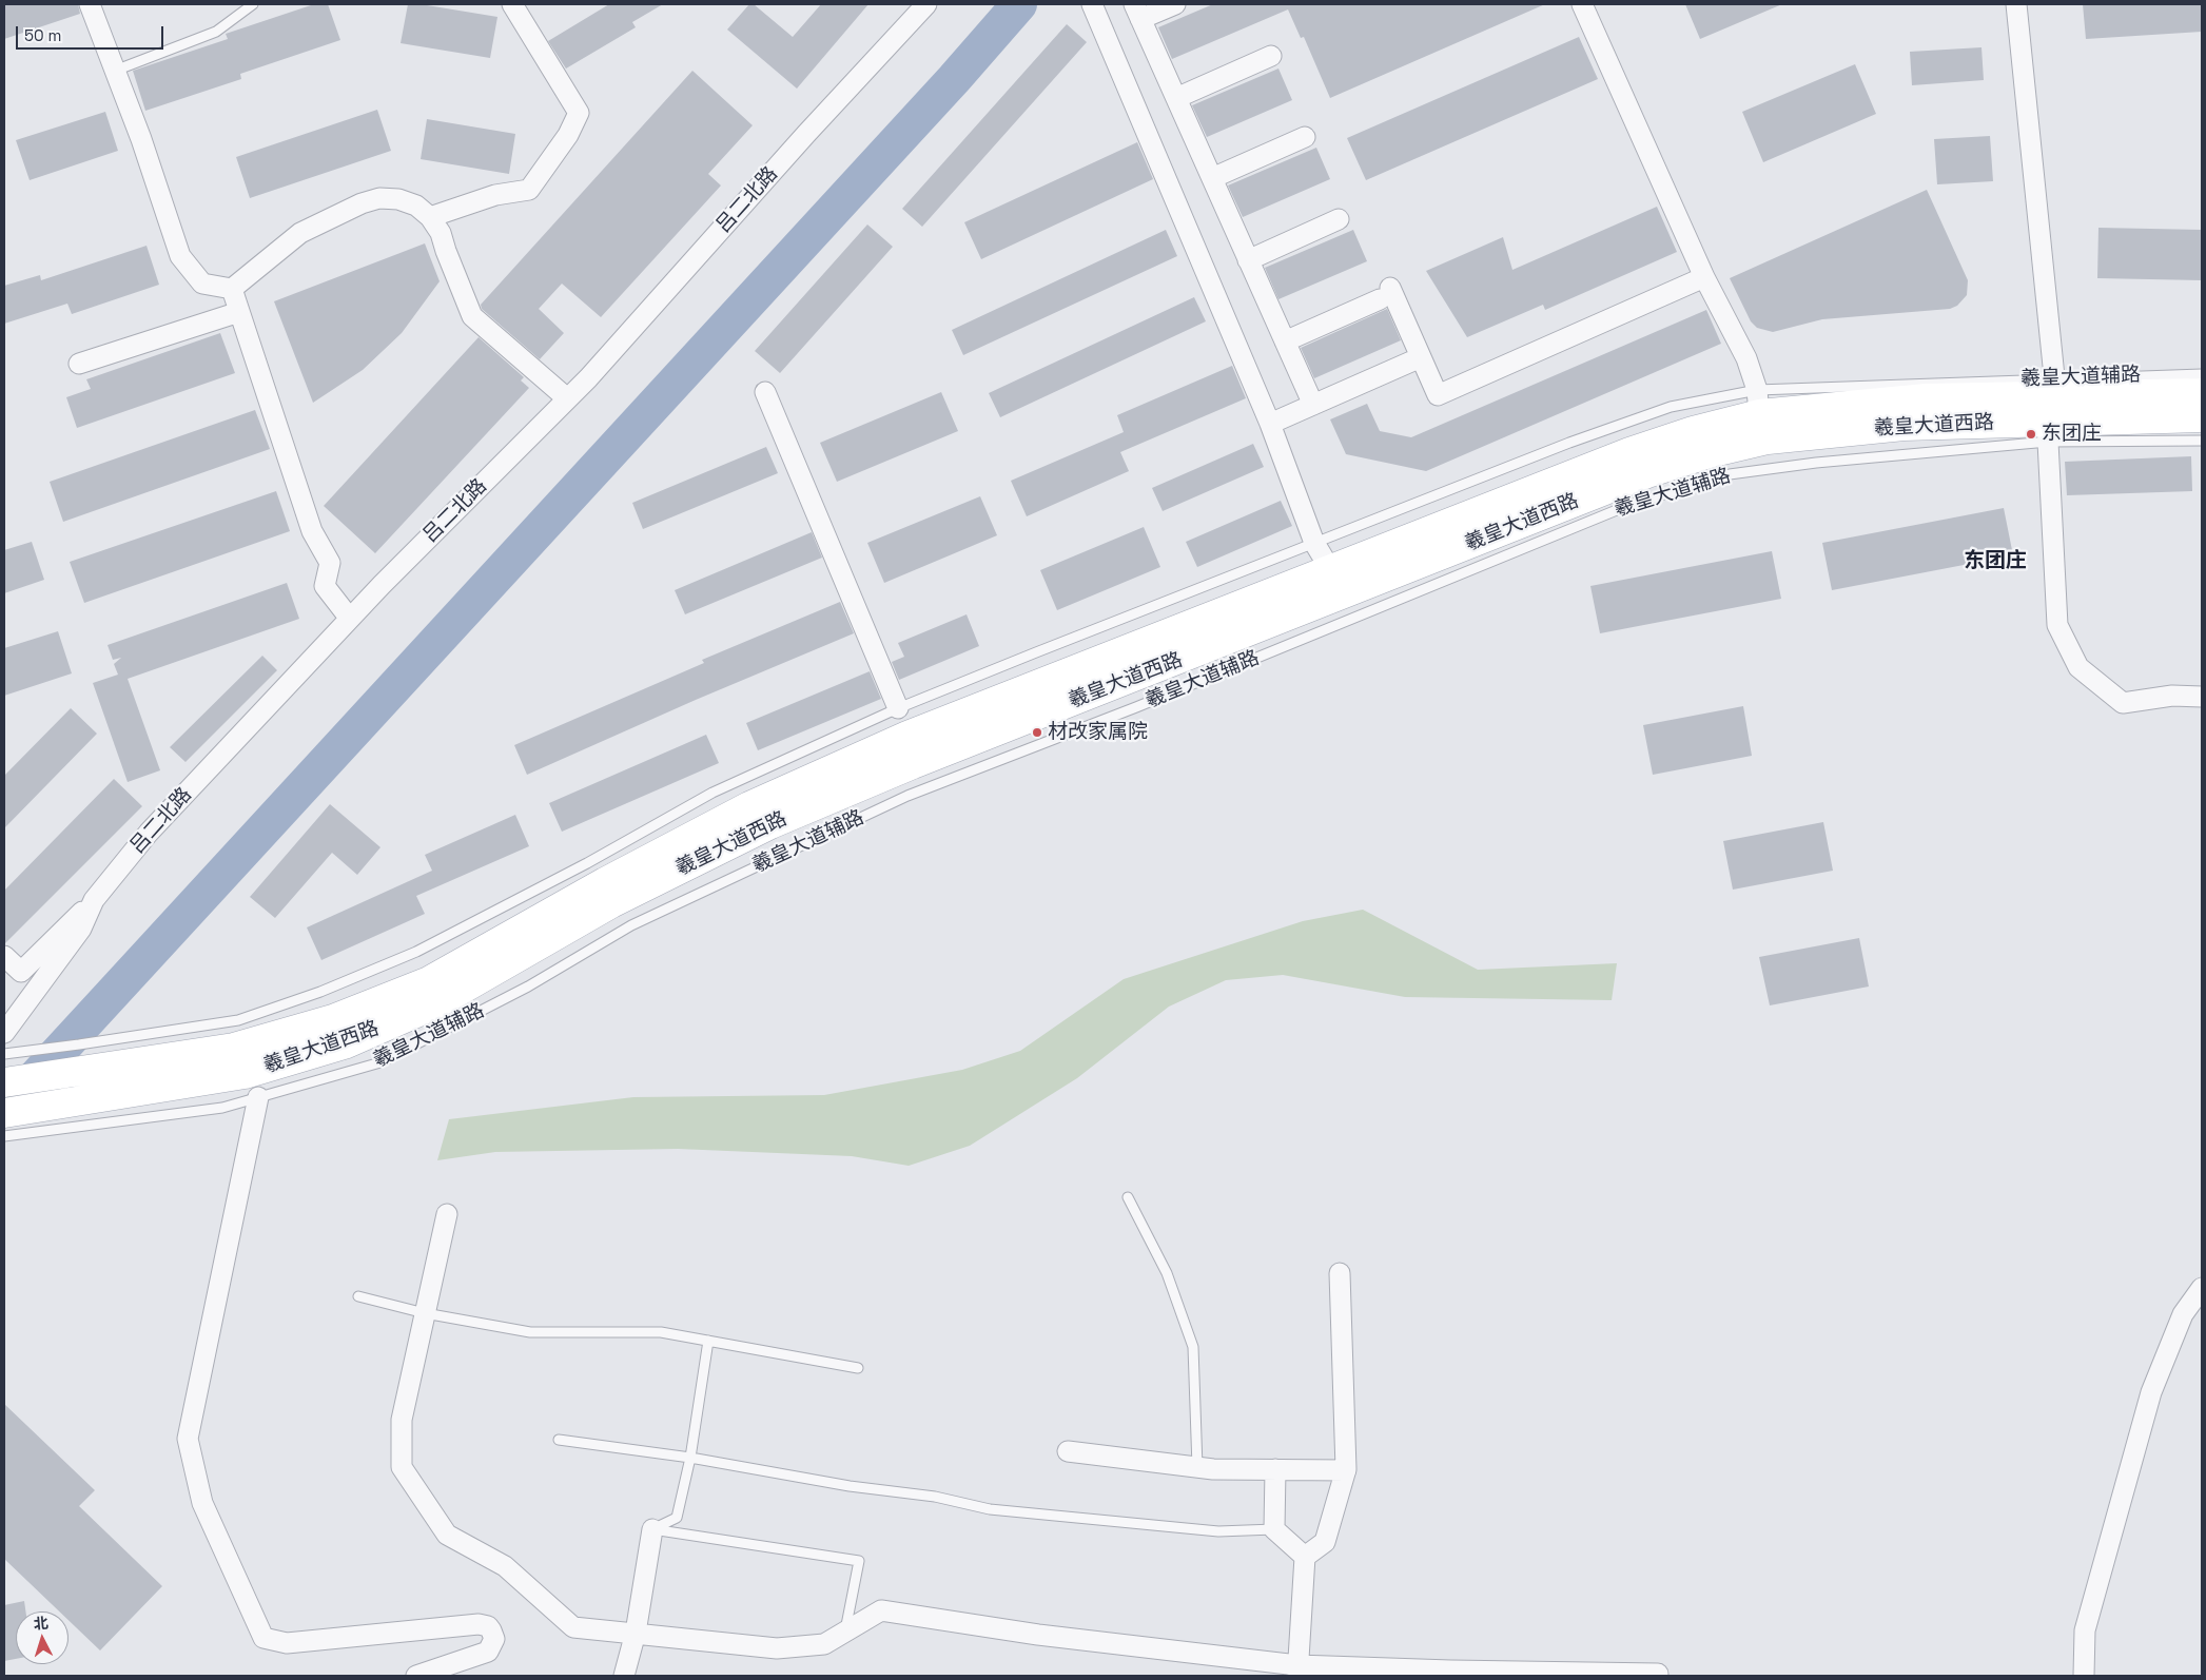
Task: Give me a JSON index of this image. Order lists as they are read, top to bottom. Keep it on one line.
{"streets":{"main road":["羲皇大道西路"],"street":["吕二北路"],"lane":["羲皇大道辅路"]},"crossings":[["羲皇大道辅路","羲皇大道西路"]],"districts":["东团庄"],"places":["东团庄","材改家属院"],"scale_bar":"50 m","north":"top"}
